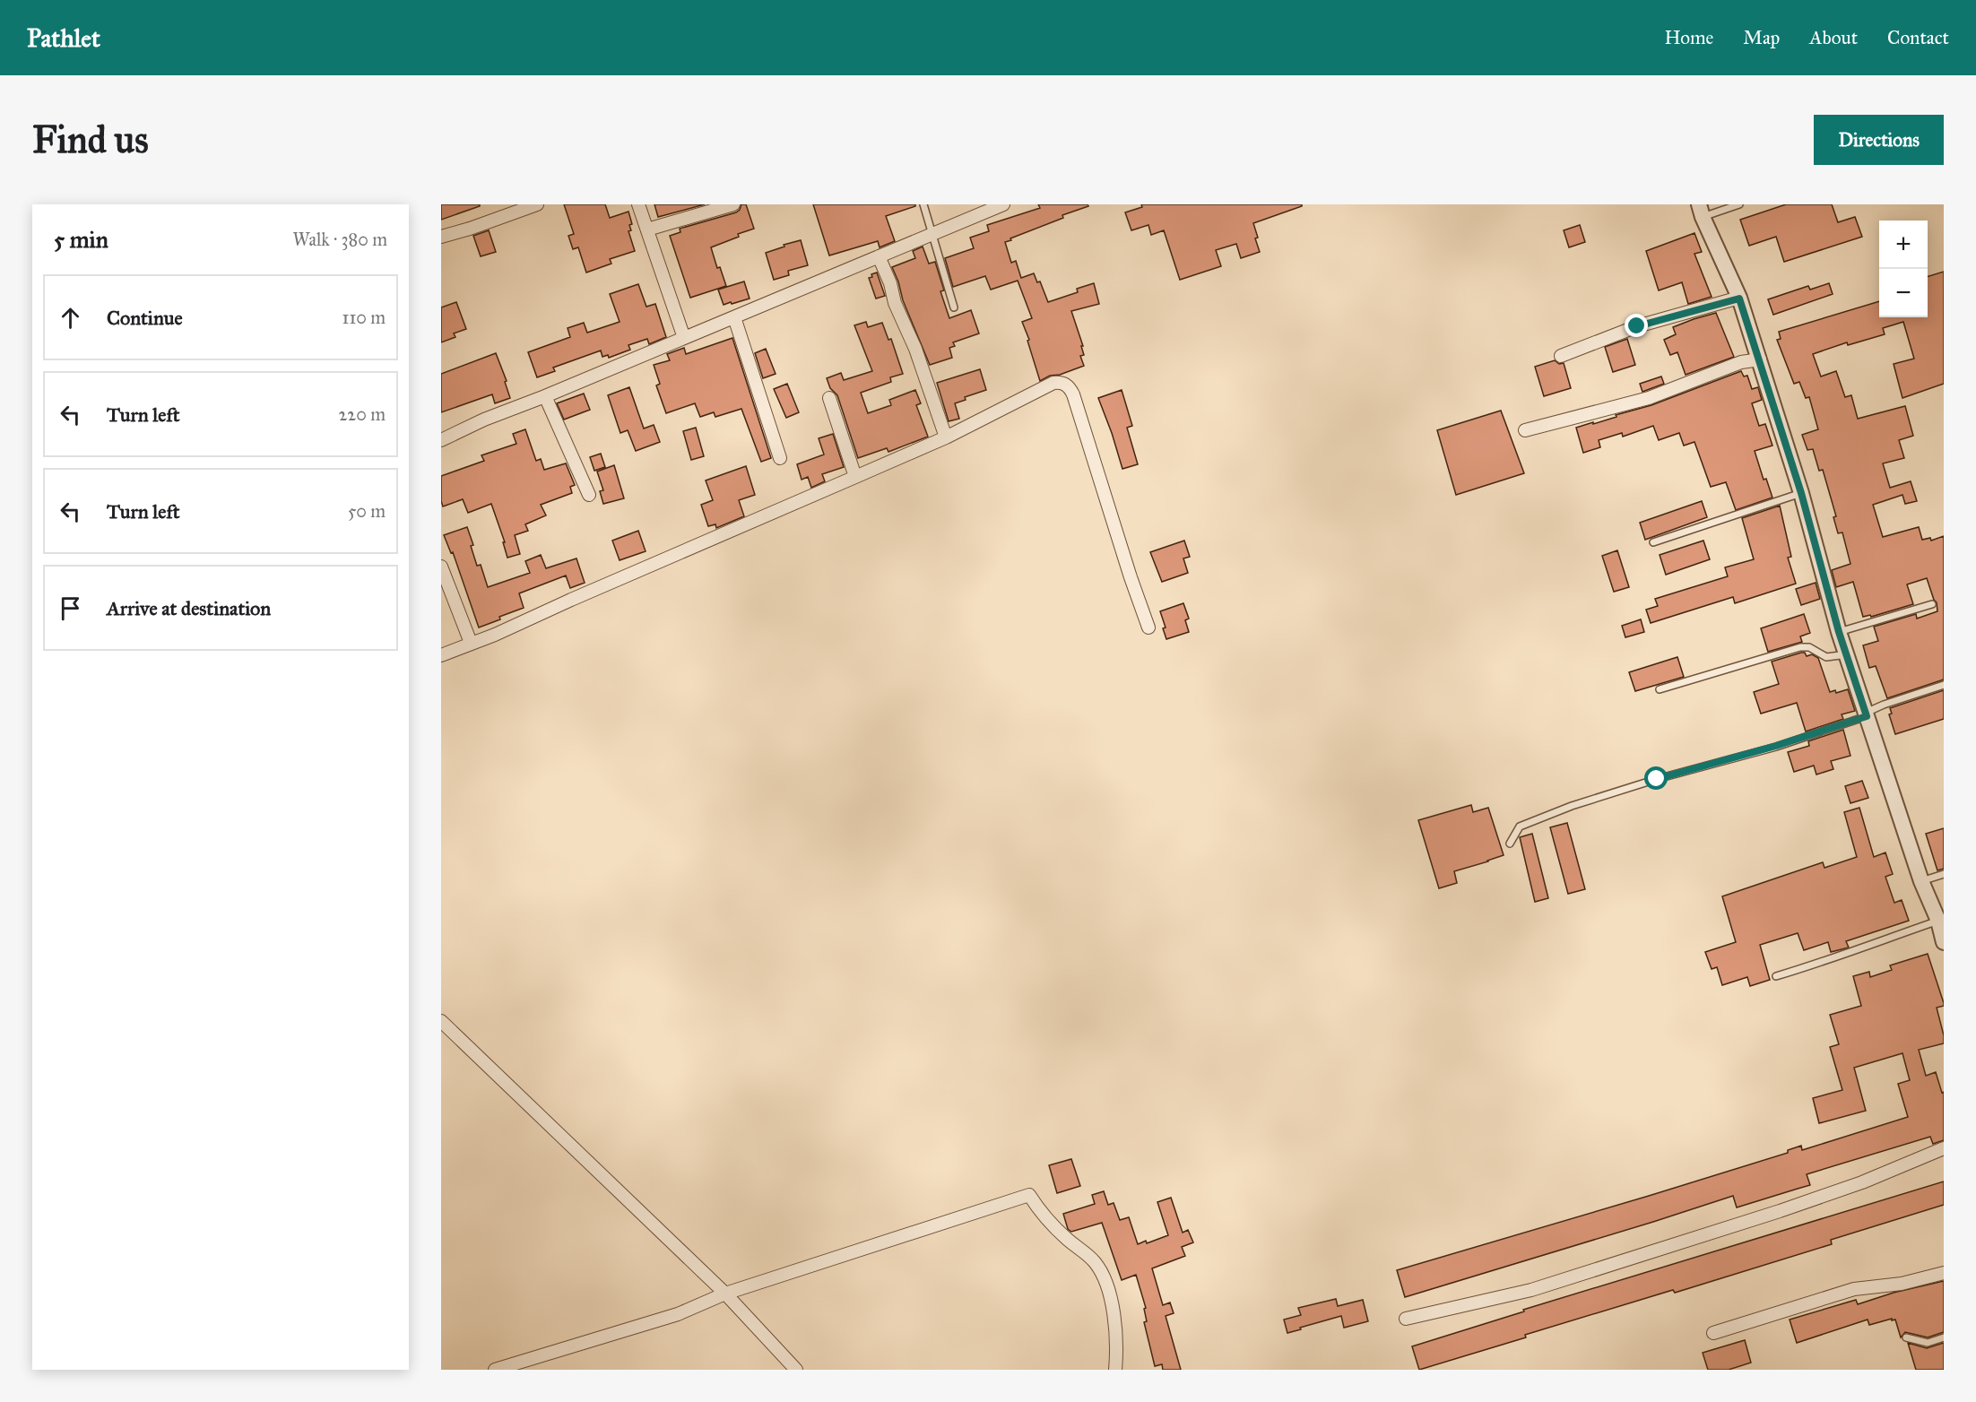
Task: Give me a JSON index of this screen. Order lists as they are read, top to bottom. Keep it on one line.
{"page":{"header":"Pathlet","nav":["Home","Map","About","Contact"],"buttons":"Directions","title":"Find us","heading":["5 min","Walk · 380 m"],"map_buttons":["+","−"],"list":[["Continue","110 m"],["Turn left","220 m"],["Turn left","50 m"],"Arrive at destination"]}}
